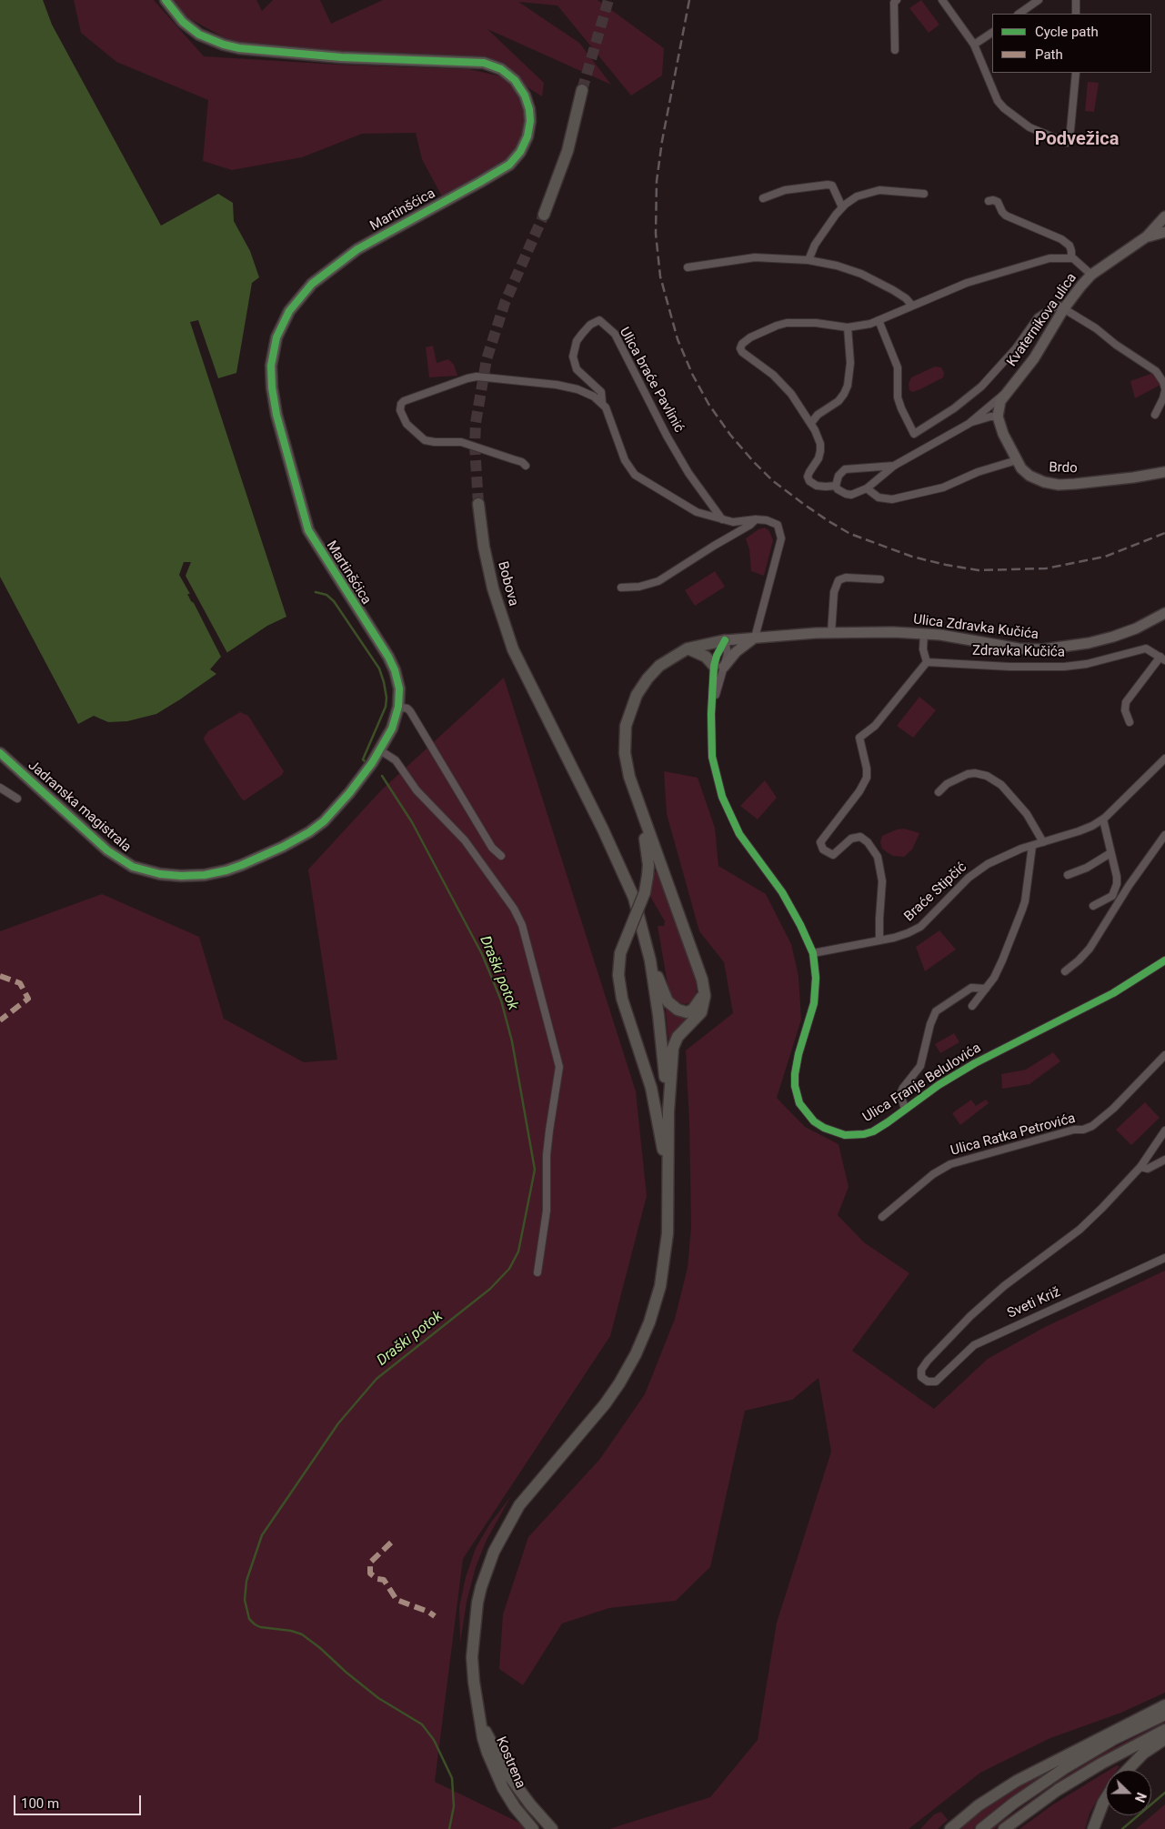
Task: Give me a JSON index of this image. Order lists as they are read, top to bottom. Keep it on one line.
{"streets":{"highway":["Bobova","Kostrena"],"main road":["Martinšćica","Kvaternikova ulica","Brdo","Ulica Zdravka Kučića","Jadranska magistrala"],"street":["Ulica braće Pavlinić","Zdravka Kučića","Braće Stipčić","Ulica Franje Belulovića","Ulica Ratka Petrovića","Sveti Križ"]},"crossings":[["Martinšćica","Jadranska magistrala"],["Kvaternikova ulica","Brdo"],["Ulica braće Pavlinić","Ulica Zdravka Kučića"],["Ulica Zdravka Kučića","Ulica Franje Belulovića"],["Braće Stipčić","Ulica Franje Belulovića"]],"districts":["Podvežica"],"water":["Draški potok"],"legend":["Cycle path","Path"],"scale_bar":"100 m","north":"right"}
